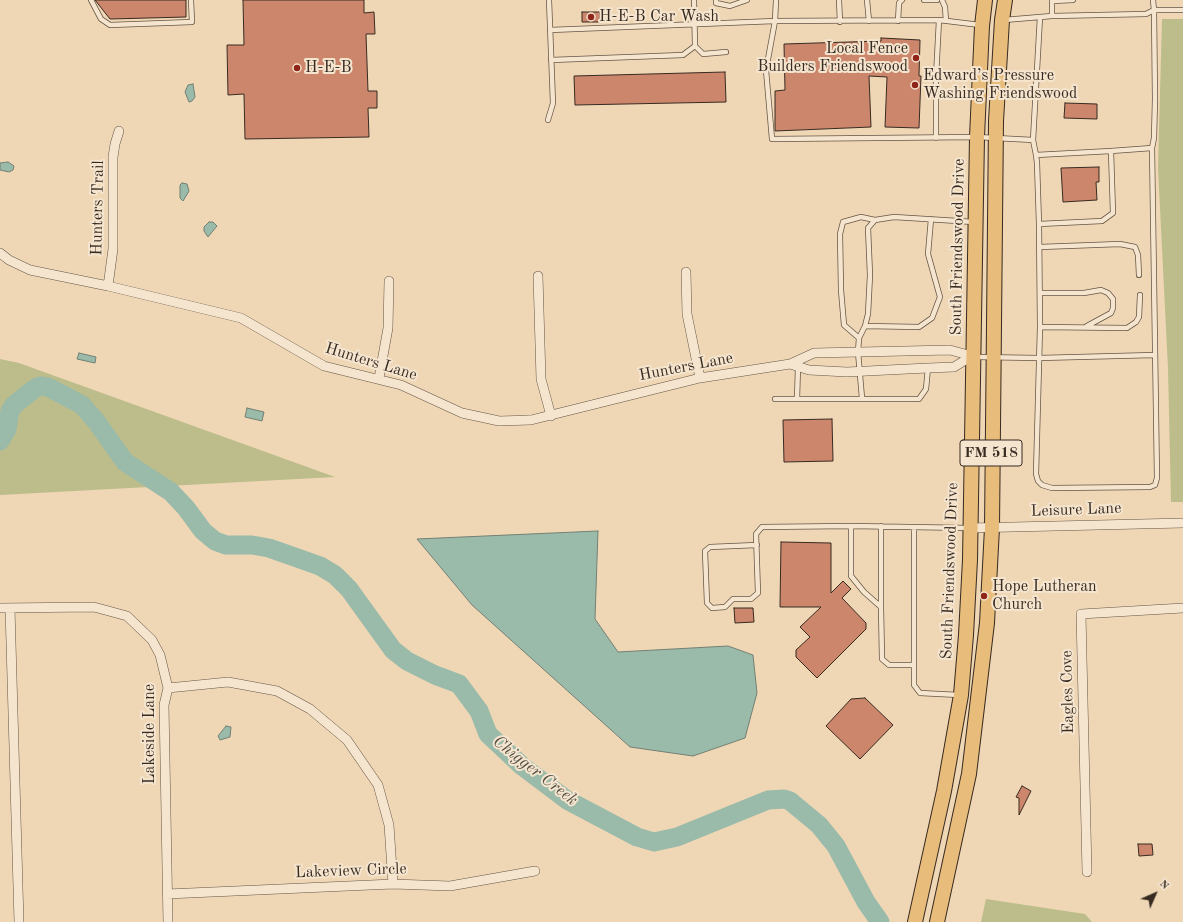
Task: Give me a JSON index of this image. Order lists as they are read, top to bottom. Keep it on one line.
{"streets":{"main road":["South Friendswood Drive","FM 518"],"street":["Hunters Trail","Hunters Lane","Leisure Lane","Eagles Cove","Lakeside Lane","Lakeview Circle"]},"crossings":[["Hunters Trail","Hunters Lane"],["South Friendswood Drive","Hunters Lane"],["South Friendswood Drive","Leisure Lane"],["FM 518","Leisure Lane"],["Lakeside Lane","Lakeview Circle"]],"water":["Chigger Creek"],"places":["H-E-B Car Wash","Local Fence Builders Friendswood","H-E-B","Edward’s Pressure Washing Friendswood","Hope Lutheran Church"],"north":"top right"}
